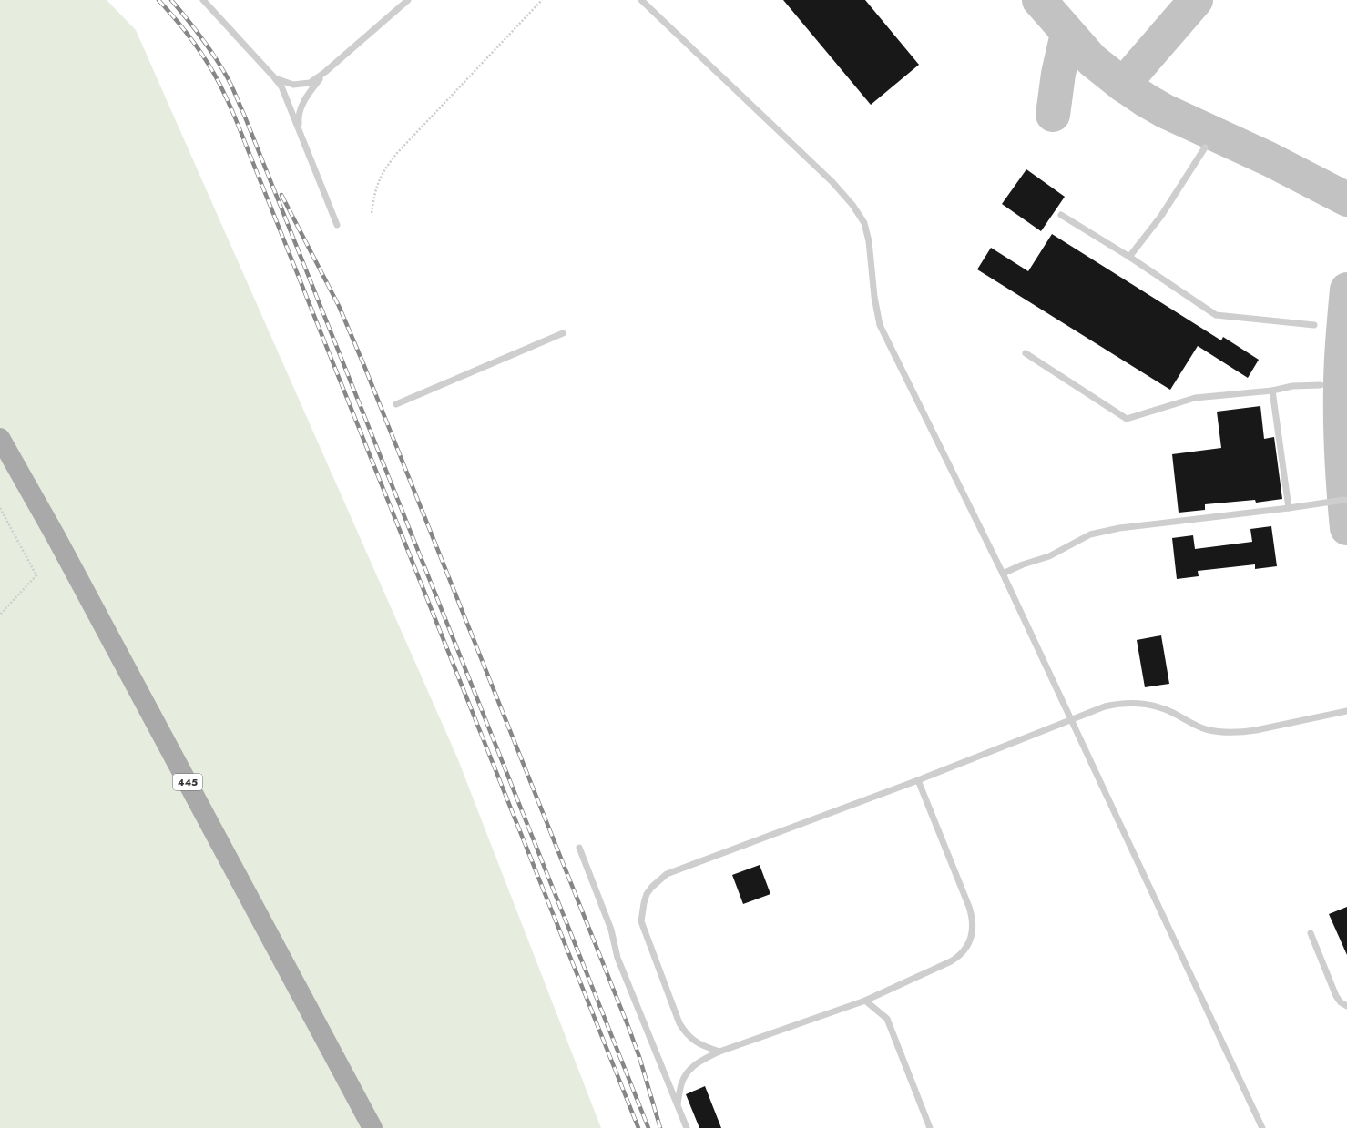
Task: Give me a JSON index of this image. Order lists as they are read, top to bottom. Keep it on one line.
{"streets":{"main road":["445"]}}
